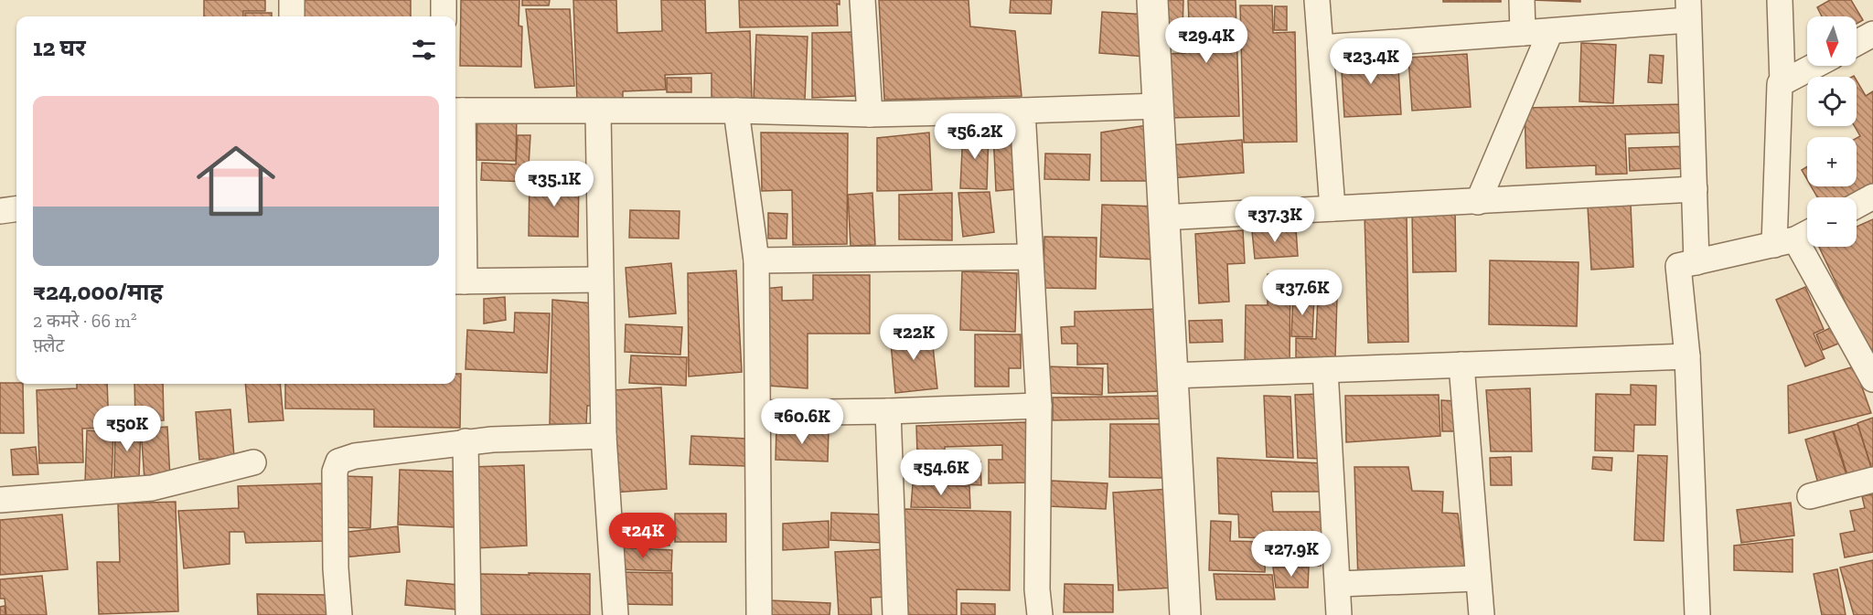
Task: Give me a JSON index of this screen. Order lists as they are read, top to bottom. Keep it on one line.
{"north":"bottom","page":{"map_buttons":["+","−"],"heading":"12 घर","price":["₹29.4K","₹23.4K","₹56.2K","₹35.1K","₹37.3K","₹37.6K","₹22K","₹60.6K","₹50K","₹54.6K","₹24K","₹27.9K"],"list":[{"name":"₹24,000/माह","note":"2 कमरे · 66 m² · फ़्लैट"}]}}
